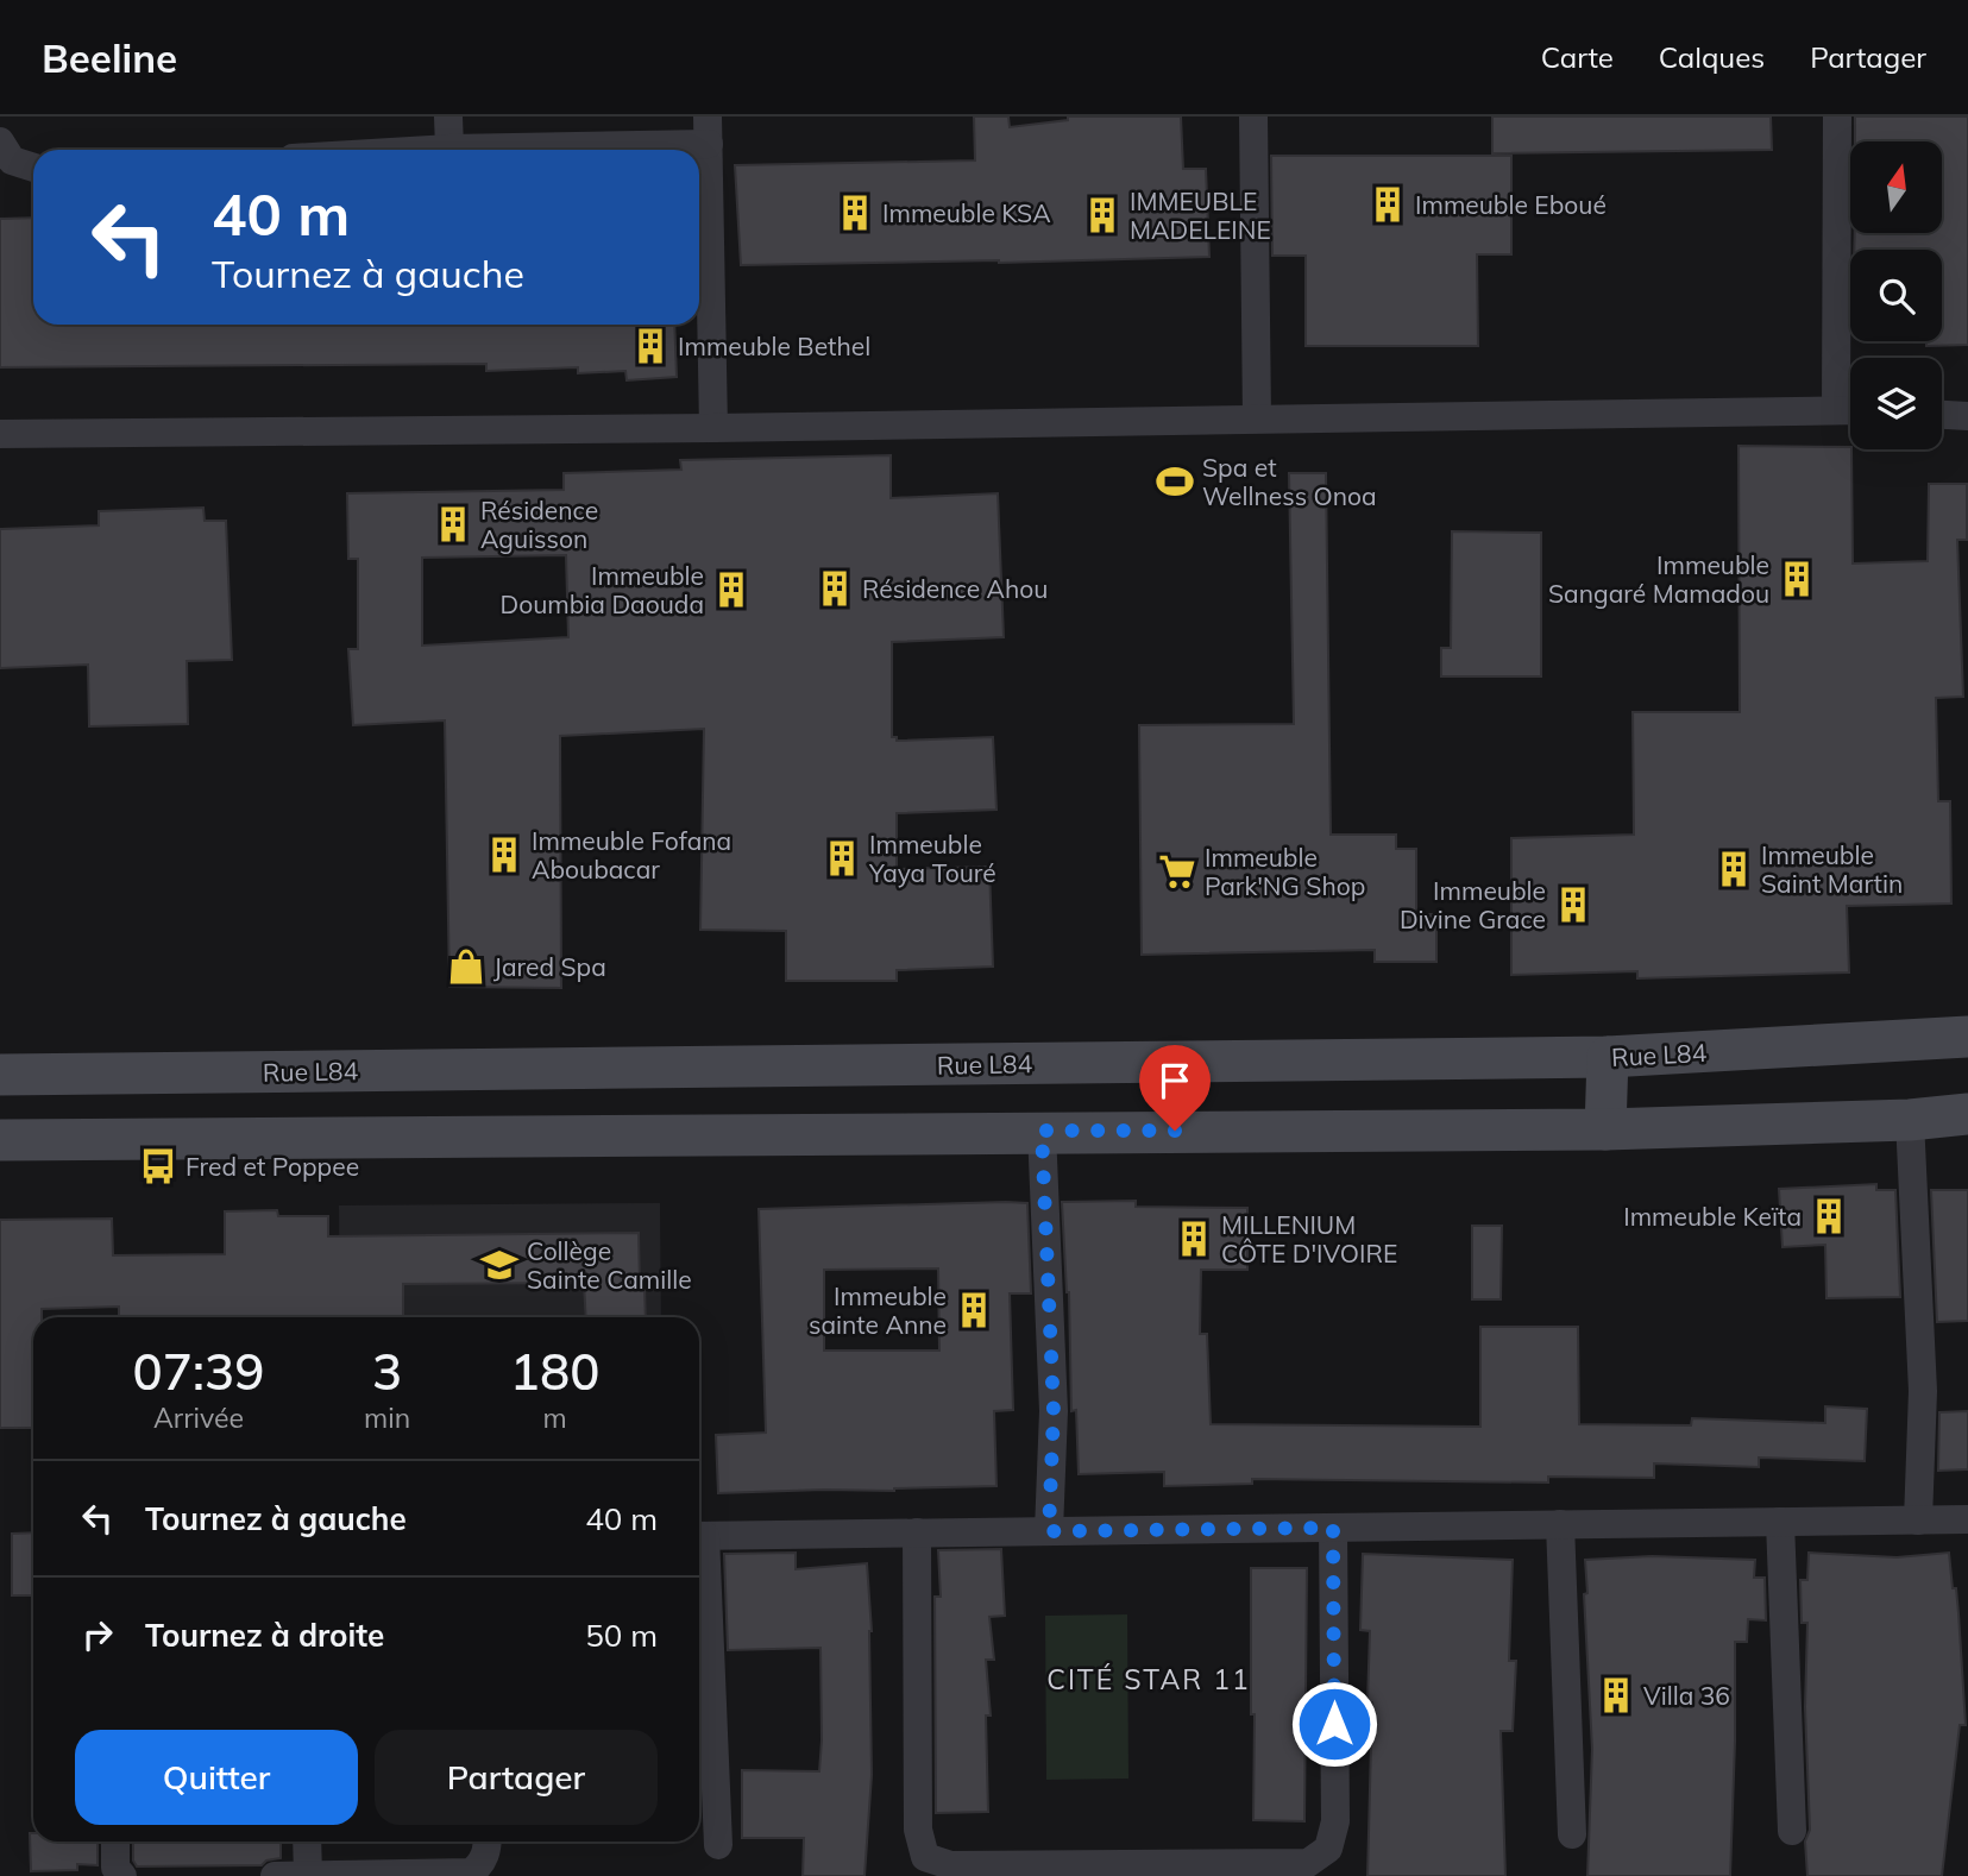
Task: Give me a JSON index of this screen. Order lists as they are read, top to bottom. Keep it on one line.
{"streets":{"main road":["Rue L84"]},"districts":["CITÉ STAR 11"],"places":{"building":["Immeuble Eboué","Immeuble KSA","IMMEUBLE MADELEINE","Immeuble Bethel","Résidence Aguisson","Immeuble Sangaré Mamadou","Résidence Ahou","Immeuble Doumbia Daouda","Immeuble Fofana Aboubacar","Immeuble Yaya Touré","Immeuble Saint Martin","Immeuble Divine Grace","Immeuble Keïta","MILLENIUM CÔTE D'IVOIRE","Immeuble sainte Anne","Villa 36"],"sports":["Spa et Wellness Onoa"],"supermarket":["Immeuble Park'NG Shop"],"shop":["Jared Spa"],"bus stop":["Fred et Poppee"],"school or university":["Collège Sainte Camille"]},"north":"top","page":{"header":"Beeline","nav":["Carte","Calques","Partager"],"turn":["40 m","Tournez à gauche"],"eta":["07:39","Arrivée","3","min","180","m"],"list":[{"name":"Tournez à gauche","value":"40 m"},{"name":"Tournez à droite","value":"50 m"}],"buttons":["Quitter","Partager"]}}
